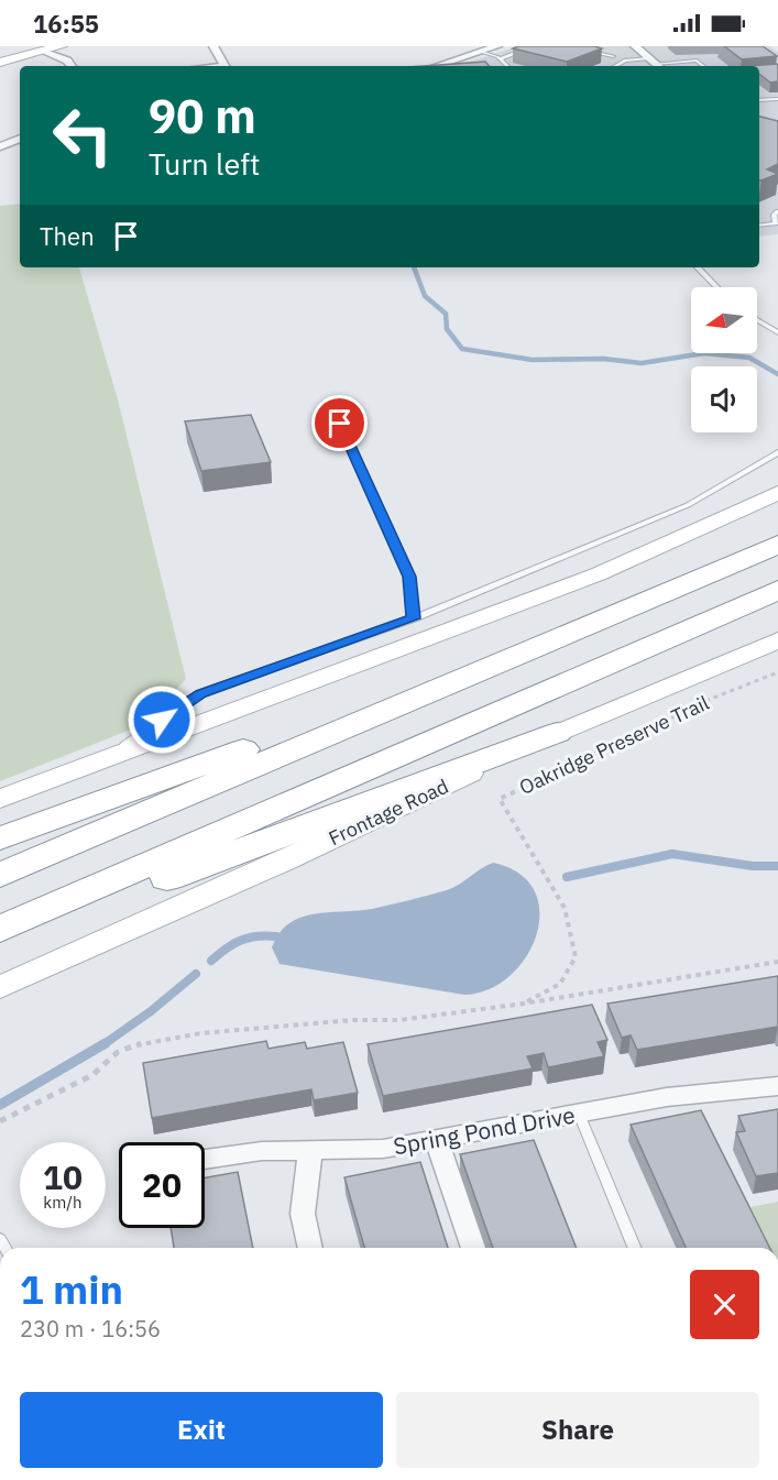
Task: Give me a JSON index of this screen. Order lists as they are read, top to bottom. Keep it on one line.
{"streets":{"main road":["Frontage Road"],"street":["Spring Pond Drive"],"path":["Oakridge Preserve Trail"]},"north":"left","page":{"status":"16:55","turn":["90 m","Turn left"],"then":"Then","speed":"10 km/h","limit":"20","heading":["1 min","230 m · 16:56"],"buttons":["Exit","Share"]}}
